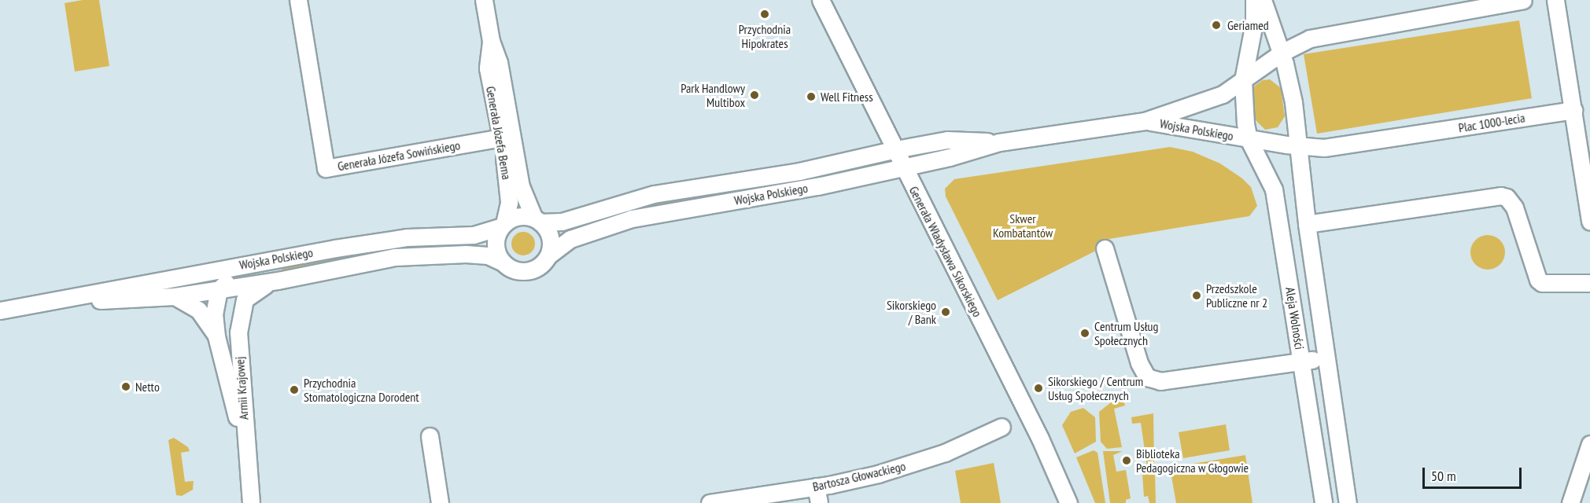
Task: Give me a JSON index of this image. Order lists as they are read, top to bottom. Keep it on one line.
{"streets":{"street":["Plac 1000-lecia","Wojska Polskiego","Generała Józefa Bema","Generała Józefa Sowińskiego","Generała Władysława Sikorskiego","Aleja Wolności","Armii Krajowej","Bartosza Głowackiego"]},"crossings":[["Plac 1000-lecia","Wojska Polskiego"],["Plac 1000-lecia","Aleja Wolności"],["Wojska Polskiego","Generała Józefa Bema"],["Wojska Polskiego","Generała Władysława Sikorskiego"],["Wojska Polskiego","Aleja Wolności"],["Wojska Polskiego","Armii Krajowej"],["Generała Józefa Bema","Generała Józefa Sowińskiego"]],"parks":["Skwer Kombatantów"],"places":["Przychodnia Hipokrates","Geriamed","Park Handlowy Multibox","Well Fitness","Przedszkole Publiczne nr 2","Sikorskiego / Bank","Centrum Usług Społecznych","Netto","Sikorskiego / Centrum Usług Społecznych","Przychodnia Stomatologiczna Dorodent","Biblioteka Pedagogiczna w Głogowie"],"scale_bar":"50 m"}
